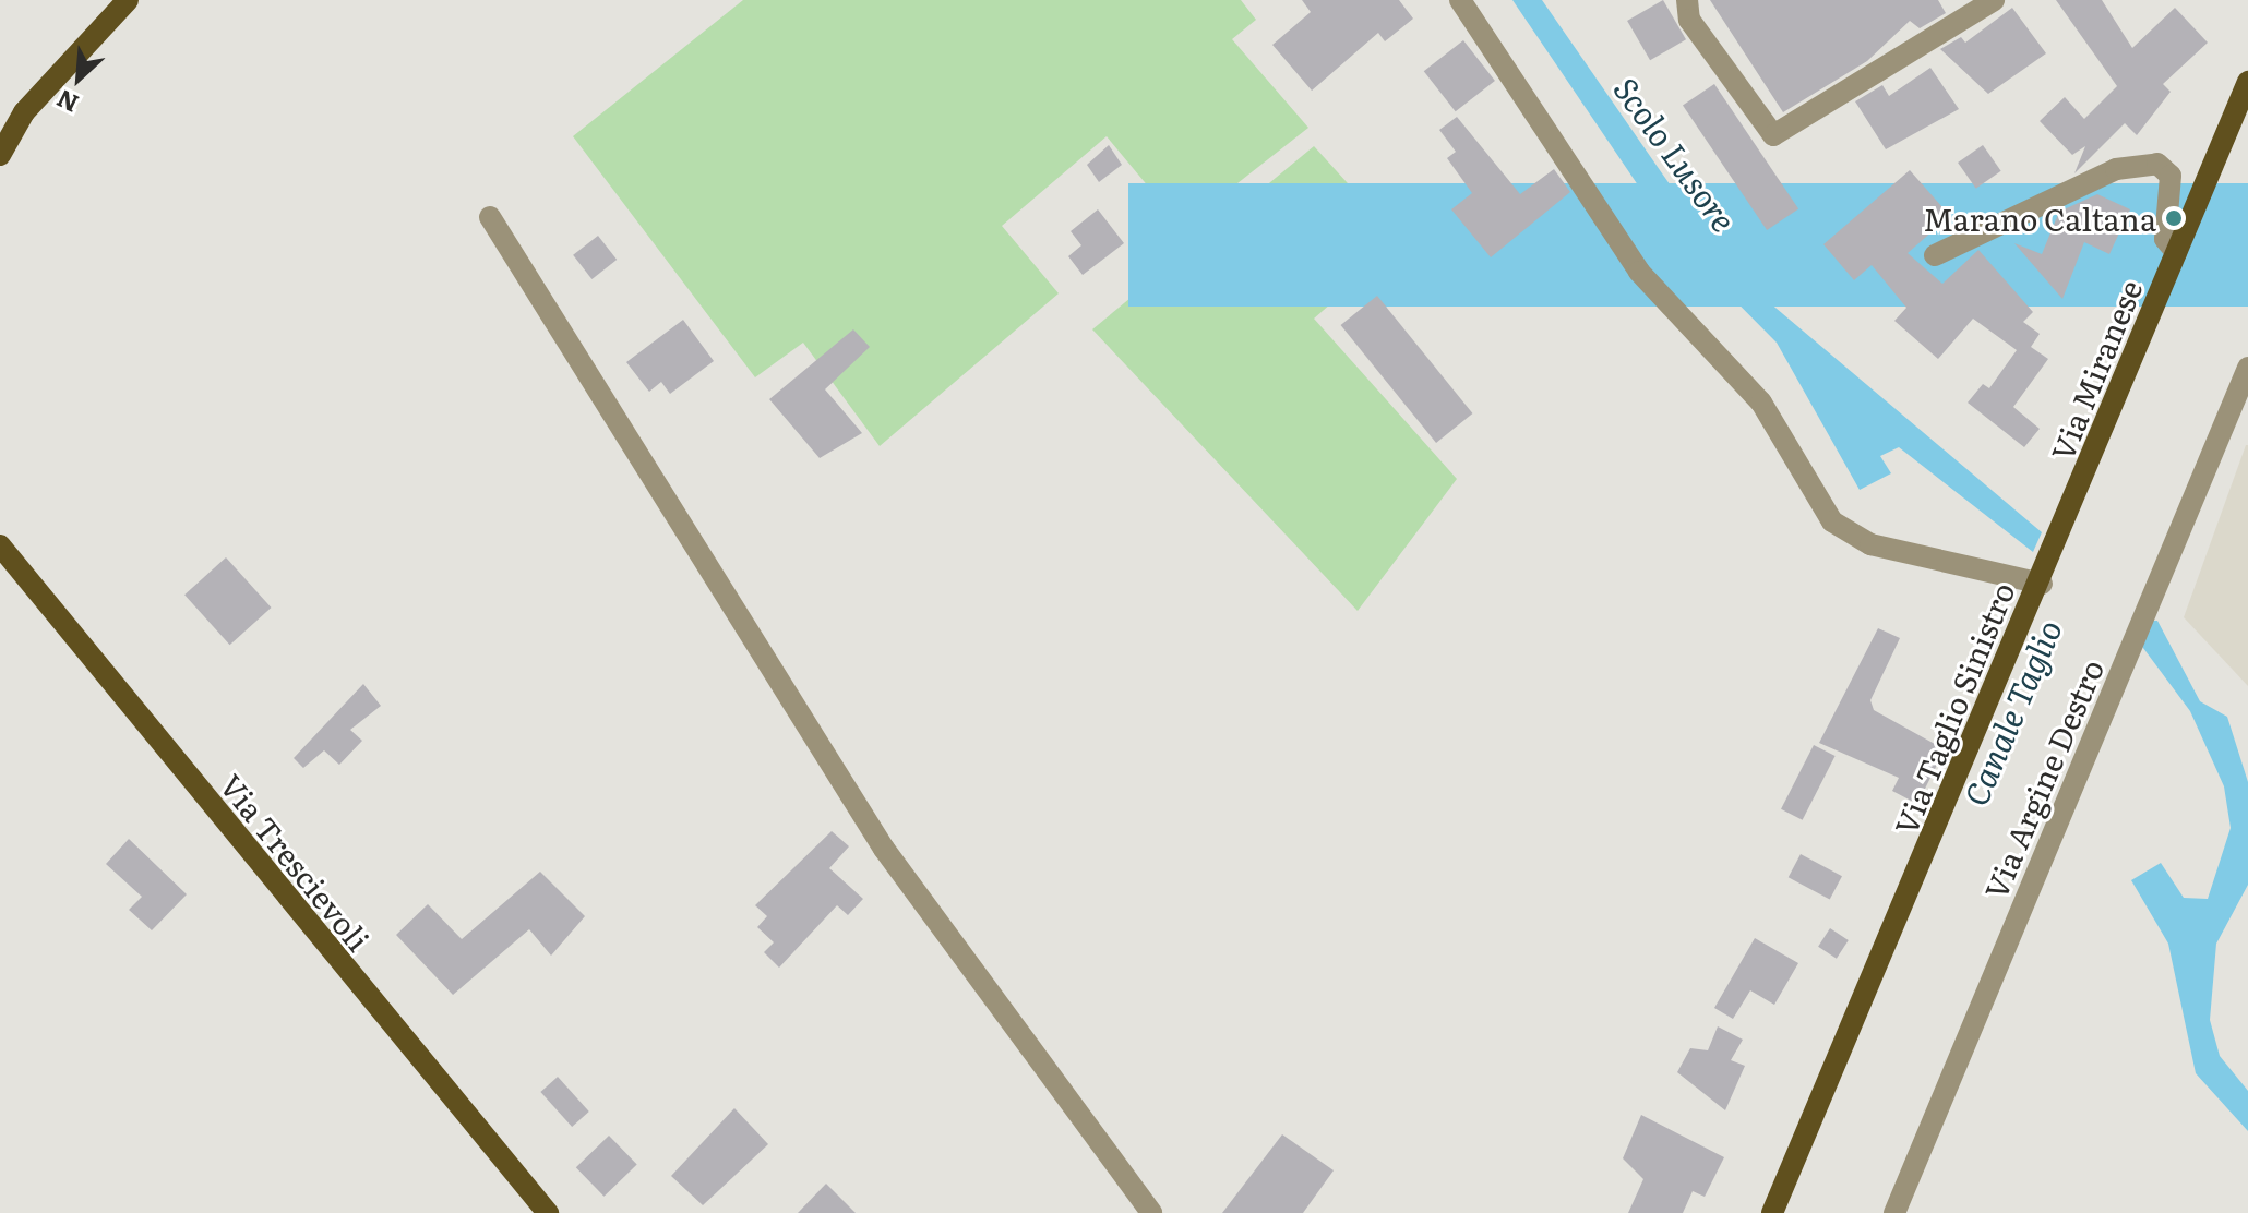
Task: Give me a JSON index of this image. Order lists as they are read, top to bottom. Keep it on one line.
{"streets":{"main road":["Via Miranese","Via Taglio Sinistro","Via Trescievoli"],"street":["Via Argine Destro"]},"crossings":[["Via Miranese","Via Taglio Sinistro"]],"water":["Scolo Lusore","Canale Taglio"],"places":["Marano Caltana"],"north":"bottom left"}
